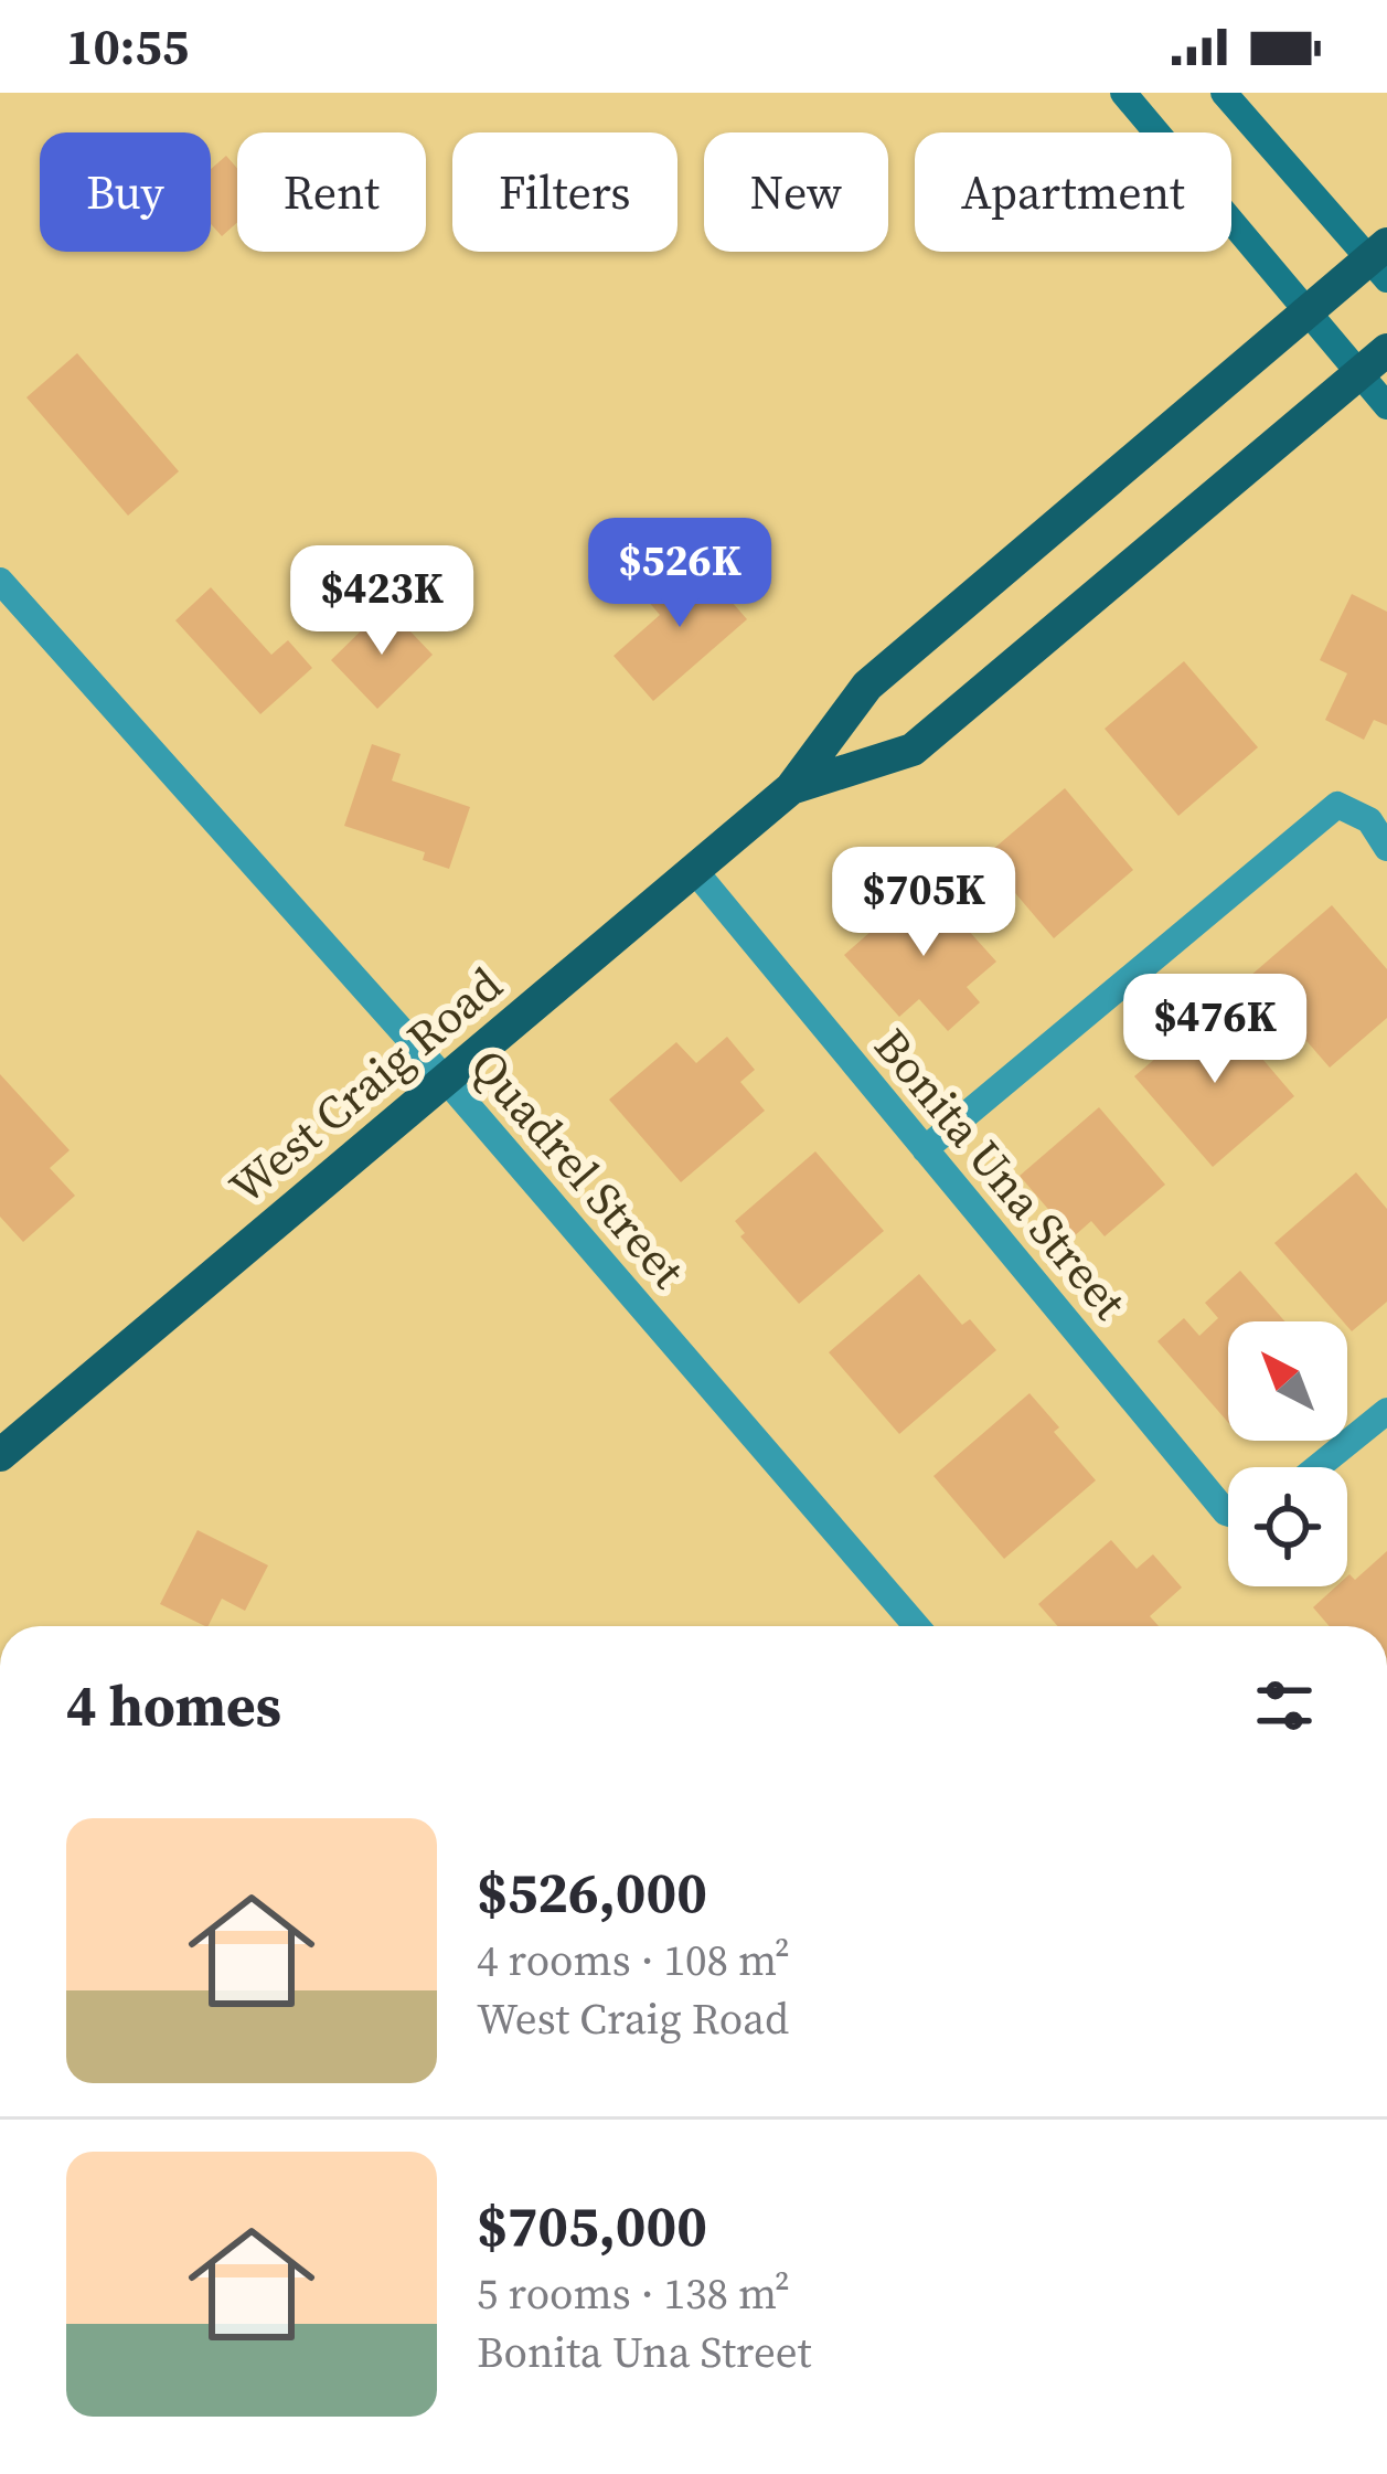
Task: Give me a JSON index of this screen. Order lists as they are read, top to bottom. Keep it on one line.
{"streets":{"main road":["West Craig Road"],"street":["Quadrel Street","Bonita Una Street"]},"crossings":[["West Craig Road","Quadrel Street"],["West Craig Road","Bonita Una Street"]],"north":"top left","page":{"status":"10:55","chip":["Buy","Rent","Filters","New","Apartment"],"price":["$526K","$423K","$705K","$476K"],"heading":"4 homes","list":[{"name":"$526,000","note":"4 rooms · 108 m² · West Craig Road"},{"name":"$705,000","note":"5 rooms · 138 m² · Bonita Una Street"}]}}
